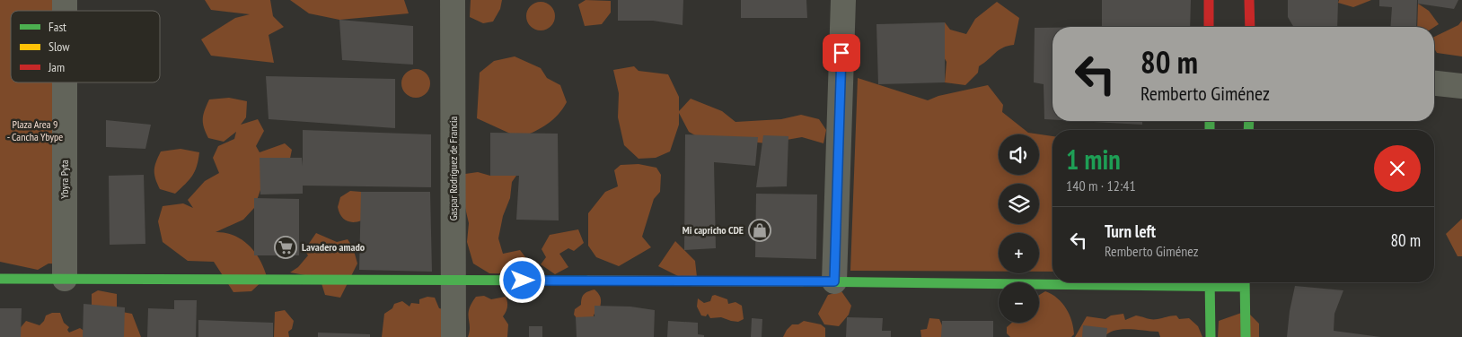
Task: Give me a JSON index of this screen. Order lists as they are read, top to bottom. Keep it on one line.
{"streets":{"street":["Gaspar Rodríguez de Francia","Ybyra Pyta"]},"parks":["Plaza Area 9 - Cancha Ybype"],"places":{"shop":["Mi capricho CDE"],"supermarket":["Lavadero amado"]},"legend":["Fast","Slow","Jam"],"page":{"turn":["80 m","Remberto Giménez"],"heading":["1 min","140 m · 12:41"],"map_buttons":["+","−"],"list":[{"name":"Turn left","note":"Remberto Giménez","value":"80 m"}]}}
